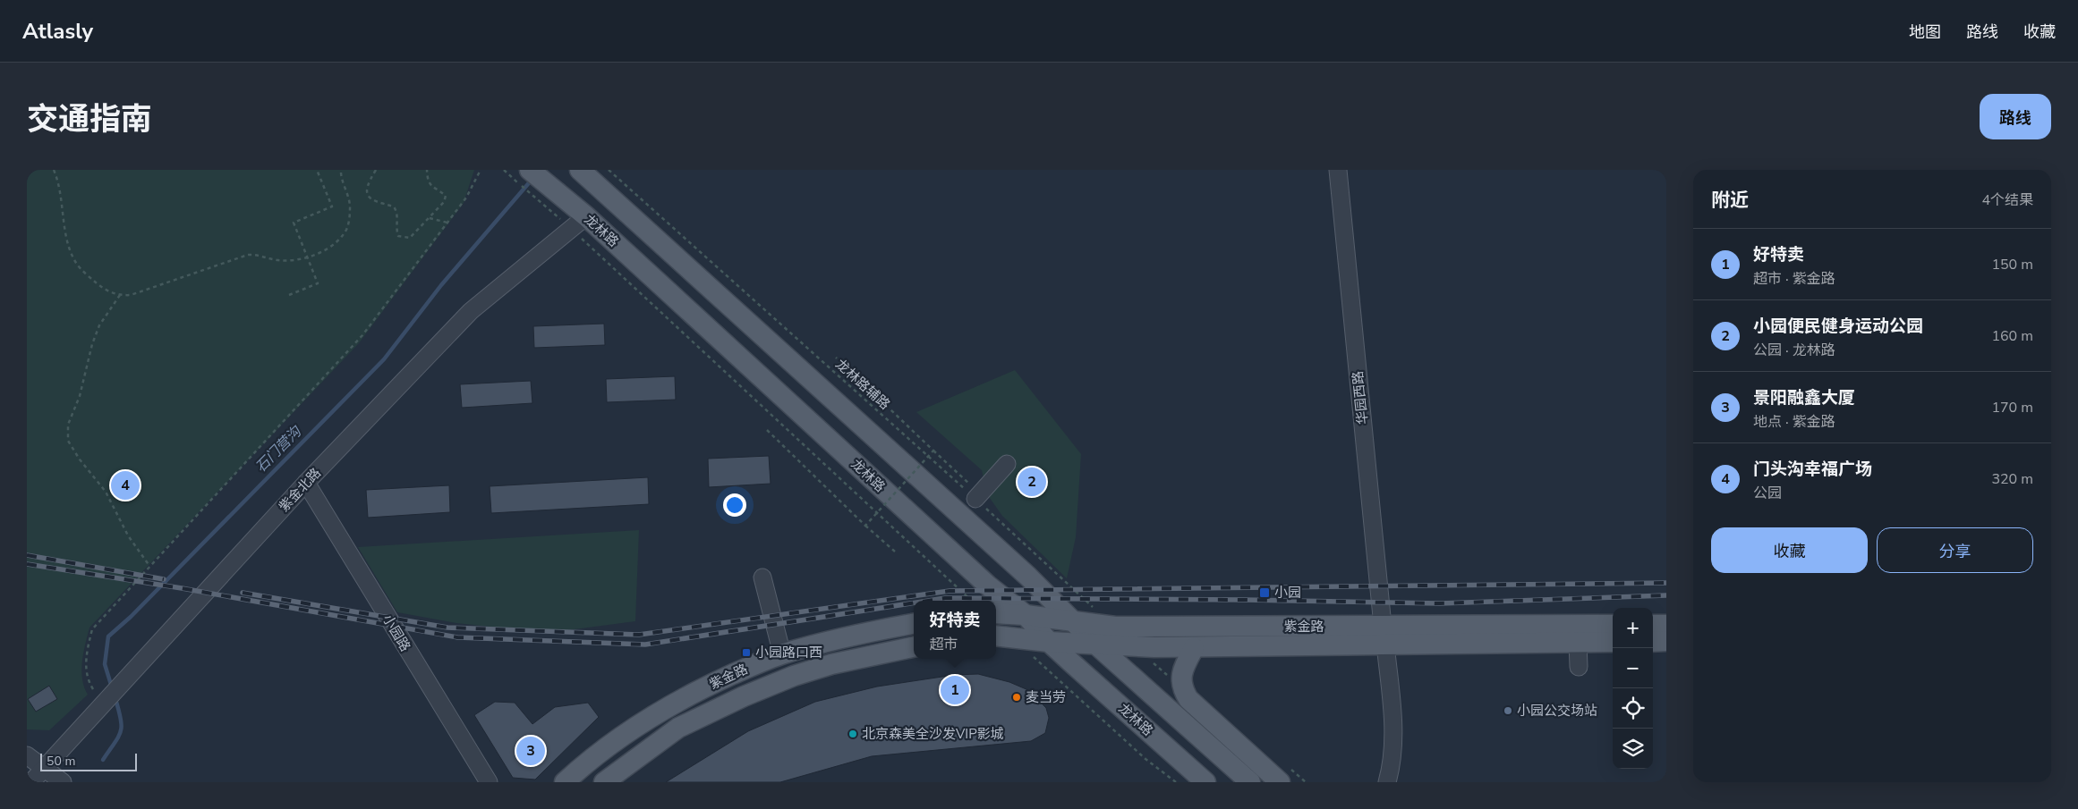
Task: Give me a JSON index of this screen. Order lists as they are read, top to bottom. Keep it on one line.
{"streets":{"main road":["龙林路","紫金路"],"street":["华园西路","紫金北路","小园路"],"path":["龙林路辅路"]},"crossings":[["龙林路","紫金北路"],["龙林路","紫金路"],["华园西路","紫金路"],["紫金北路","小园路"]],"water":["石门营沟"],"places":{"transit":["小园","小园路口西"],"other":["麦当劳","小园公交场站","北京森美全沙发VIP影城"]},"scale_bar":"50 m","page":{"header":"Atlasly","nav":["地图","路线","收藏"],"title":"交通指南","buttons":["路线",["收藏","分享"]],"heading":["附近","4个结果"],"list":[{"mark":"1","name":"好特卖","note":"超市 · 紫金路","value":"150 m"},{"mark":"2","name":"小园便民健身运动公园","note":"公园 · 龙林路","value":"160 m"},{"mark":"3","name":"景阳融鑫大厦","note":"地点 · 紫金路","value":"170 m"},{"mark":"4","name":"门头沟幸福广场","note":"公园","value":"320 m"}],"pins":["2","4","1","3"],"popup":["好特卖","超市"],"map_buttons":["+","−"],"scale":"50 m"}}
